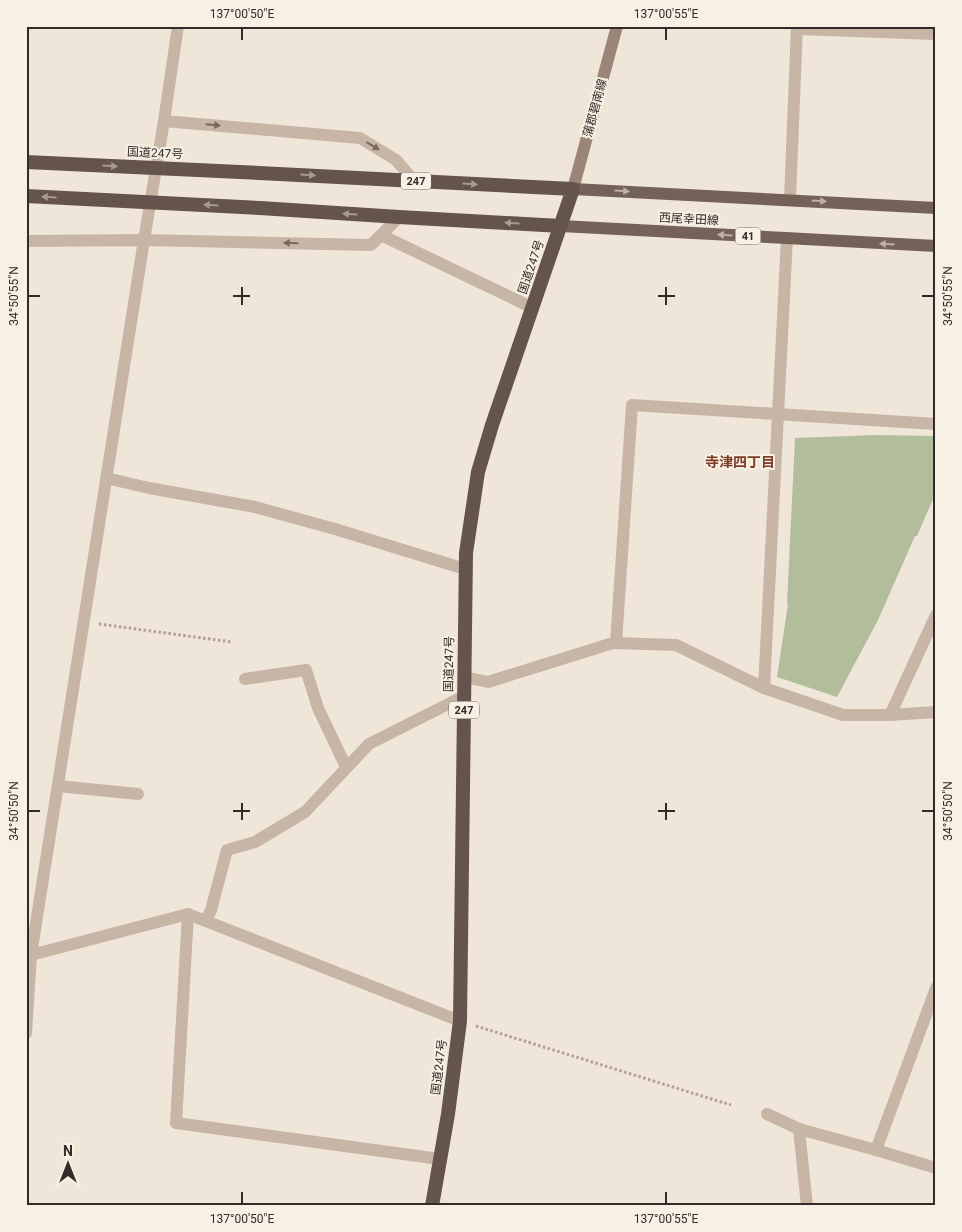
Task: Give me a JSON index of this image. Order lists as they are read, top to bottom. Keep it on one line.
{"streets":{"highway":["国道247号","247"],"main road":["蒲郡碧南線","西尾幸田線","41"]},"crossings":[["蒲郡碧南線","国道247号"],["蒲郡碧南線","西尾幸田線"],["国道247号","西尾幸田線"]],"districts":["寺津四丁目"],"north":"top","coordinates":["137°00'50\"E","137°00'55\"E","34°50'55\"N","34°50'50\"N"]}
